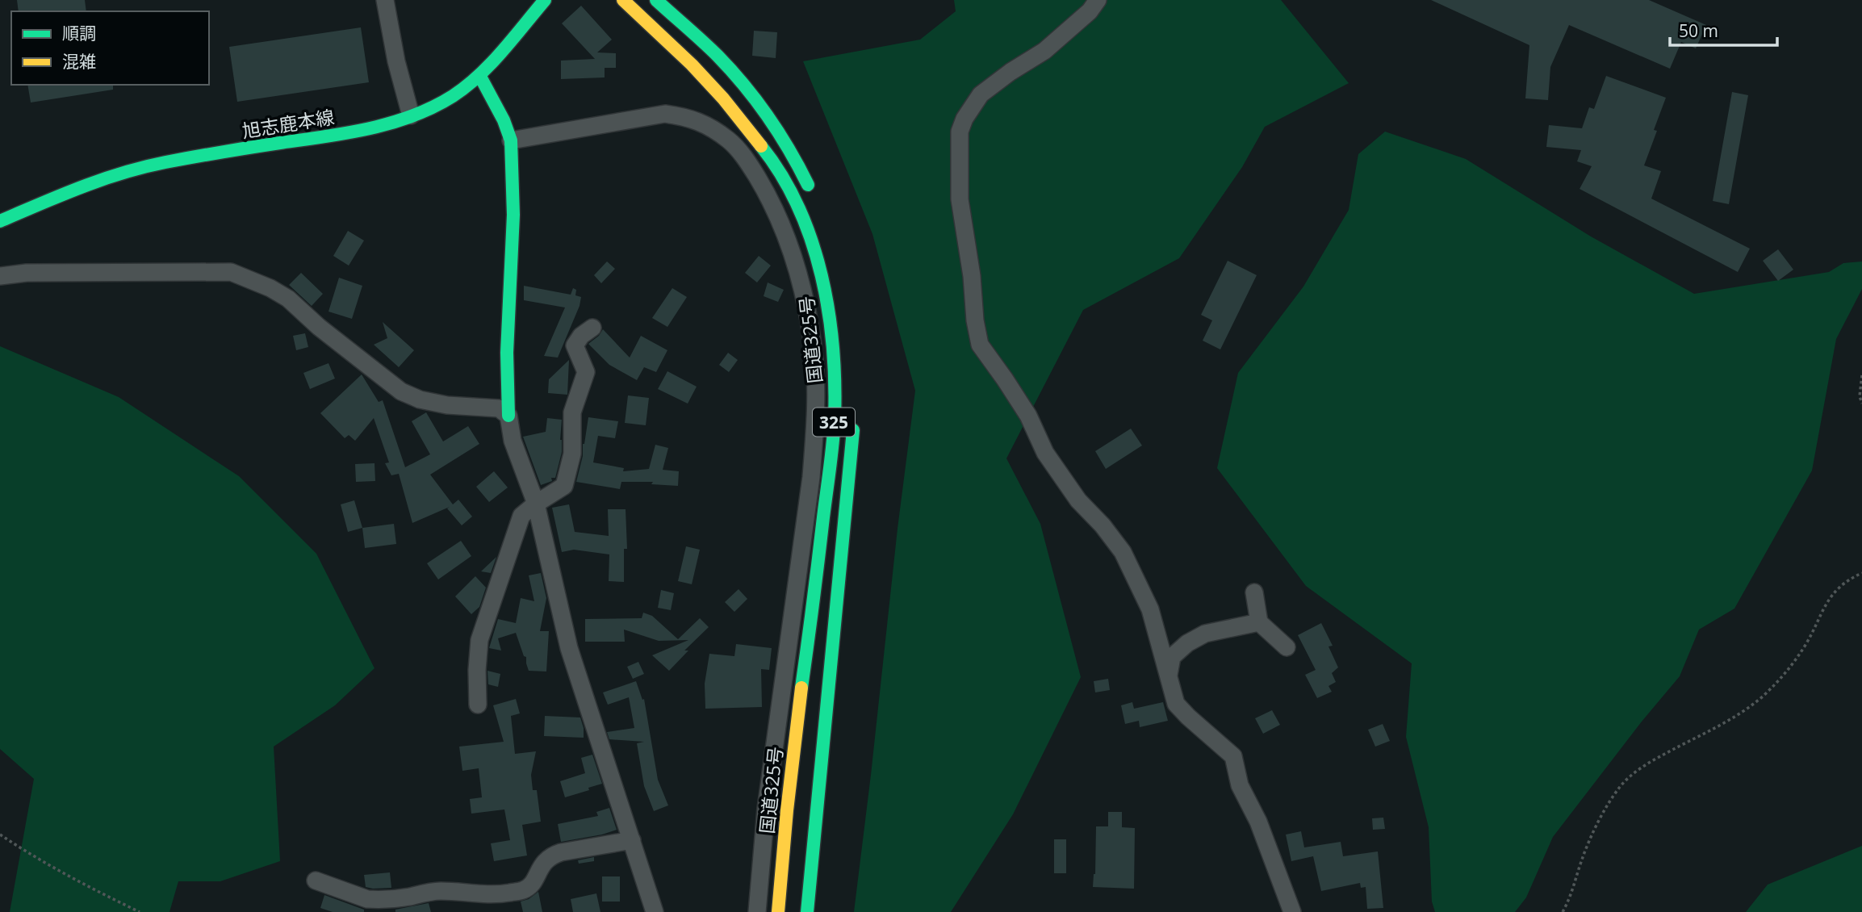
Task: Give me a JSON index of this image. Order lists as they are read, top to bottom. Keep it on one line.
{"streets":{"main road":["旭志鹿本線","国道325号","325"]},"legend":["順調","混雑"],"scale_bar":"50 m"}
